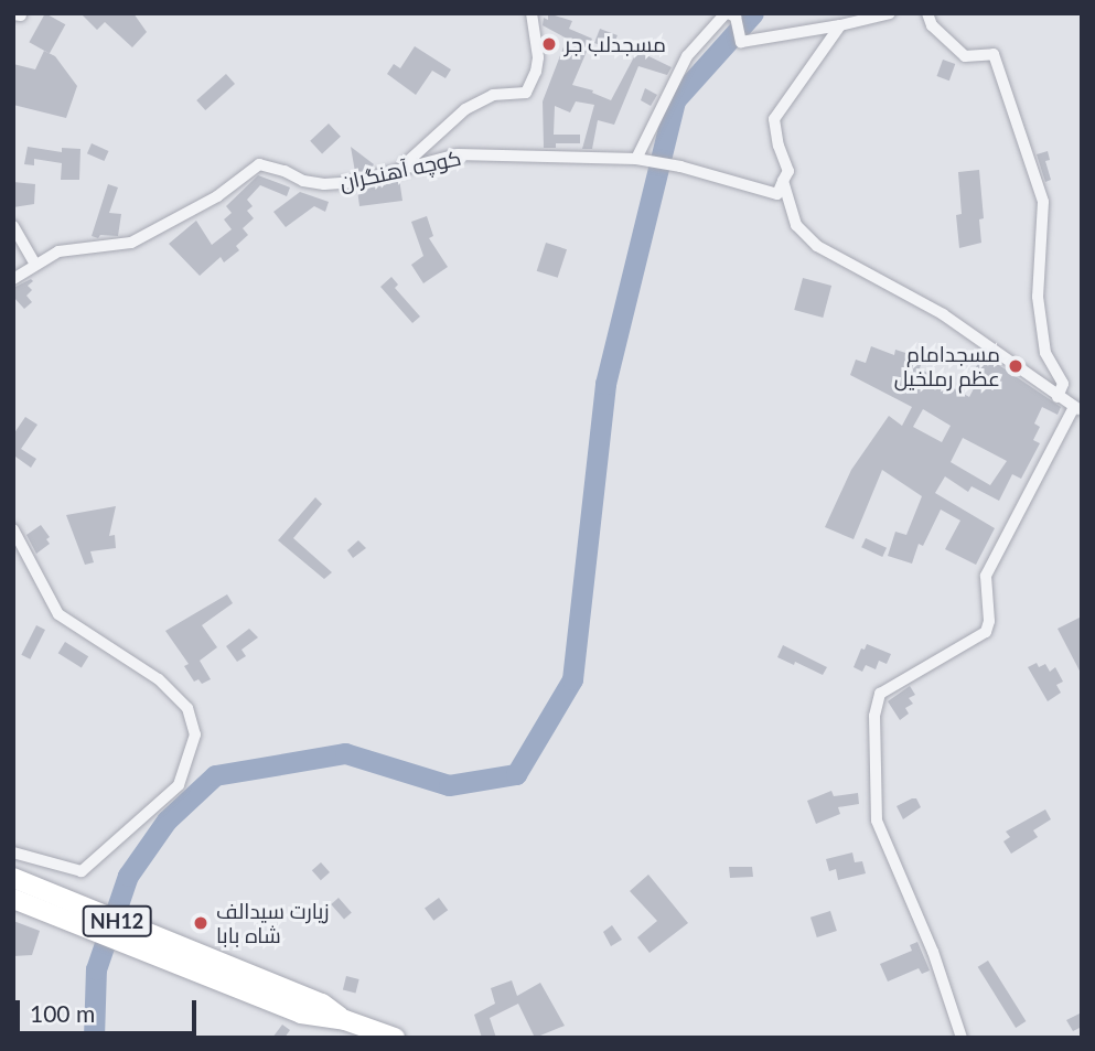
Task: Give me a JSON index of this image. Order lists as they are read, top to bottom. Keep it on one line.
{"streets":{"highway":["NH12"],"street":["کوچه آهنگران"]},"places":["مسجدلب جر","مسجدامام عظم رملخیل","زیارت سیدالف شاه بابا"],"scale_bar":"100 m"}
